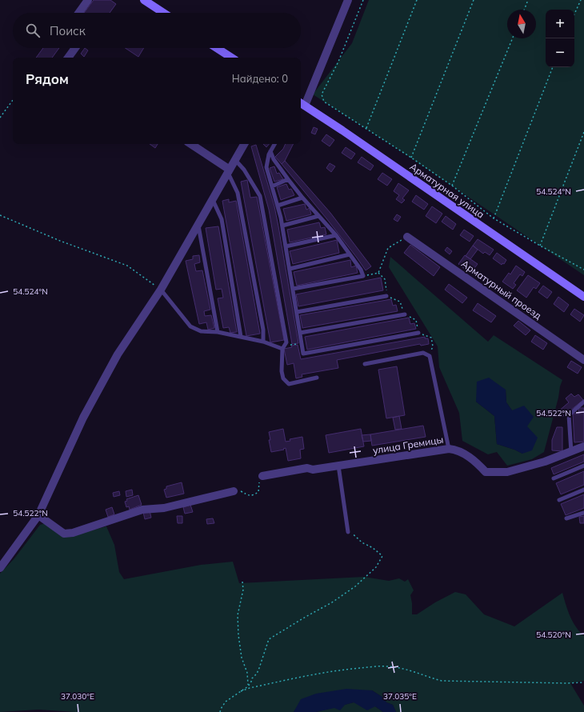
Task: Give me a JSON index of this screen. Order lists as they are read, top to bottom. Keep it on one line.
{"streets":{"street":["Арматурная улица","Арматурный проезд","улица Гремицы"]},"north":"top","page":{"map_buttons":["+","−"],"search":"Поиск","heading":["Рядом","Найдено: 0"]},"coordinates":["54.524°N","54.522°N","54.520°N","37.030°E","37.035°E"]}
